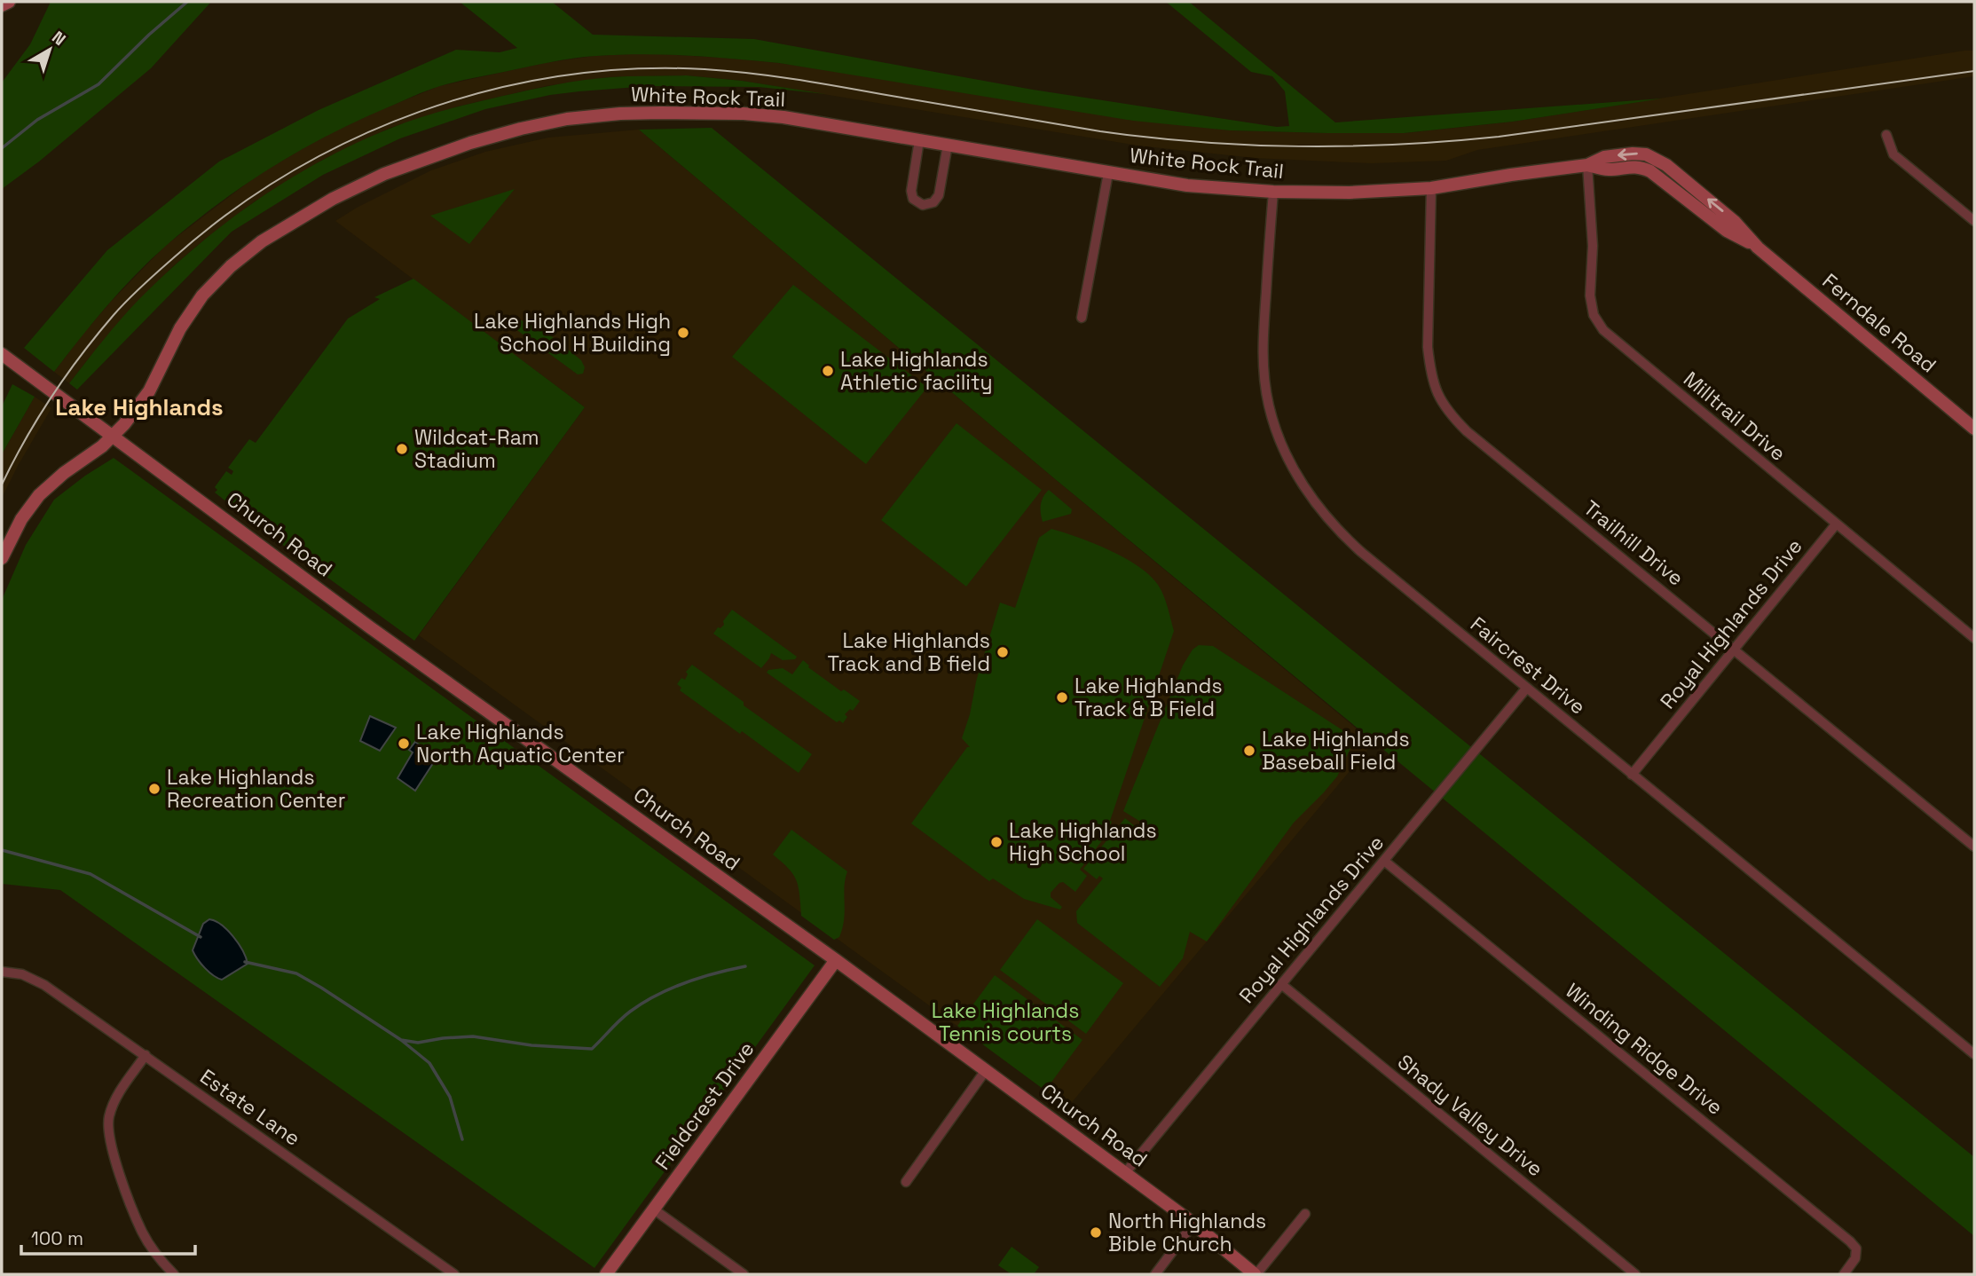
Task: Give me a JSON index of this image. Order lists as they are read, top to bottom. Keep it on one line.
{"streets":{"street":["White Rock Trail","Ferndale Road","Milltrail Drive","Church Road","Trailhill Drive","Royal Highlands Drive","Faircrest Drive","Winding Ridge Drive","Fieldcrest Drive","Estate Lane","Shady Valley Drive"]},"crossings":[["White Rock Trail","Ferndale Road"],["White Rock Trail","Milltrail Drive"],["White Rock Trail","Church Road"],["White Rock Trail","Trailhill Drive"],["White Rock Trail","Faircrest Drive"],["Milltrail Drive","Royal Highlands Drive"],["Church Road","Royal Highlands Drive"],["Church Road","Fieldcrest Drive"],["Trailhill Drive","Royal Highlands Drive"],["Royal Highlands Drive","Faircrest Drive"],["Royal Highlands Drive","Winding Ridge Drive"],["Royal Highlands Drive","Shady Valley Drive"]],"districts":["Lake Highlands"],"parks":["Lake Highlands Tennis courts"],"places":["Lake Highlands High School H Building","Lake Highlands Athletic facility","Wildcat-Ram Stadium","Lake Highlands Track and B field","Lake Highlands Track & B Field","Lake Highlands North Aquatic Center","Lake Highlands Baseball Field","Lake Highlands Recreation Center","Lake Highlands High School","North Highlands Bible Church"],"scale_bar":"100 m","north":"top right"}
